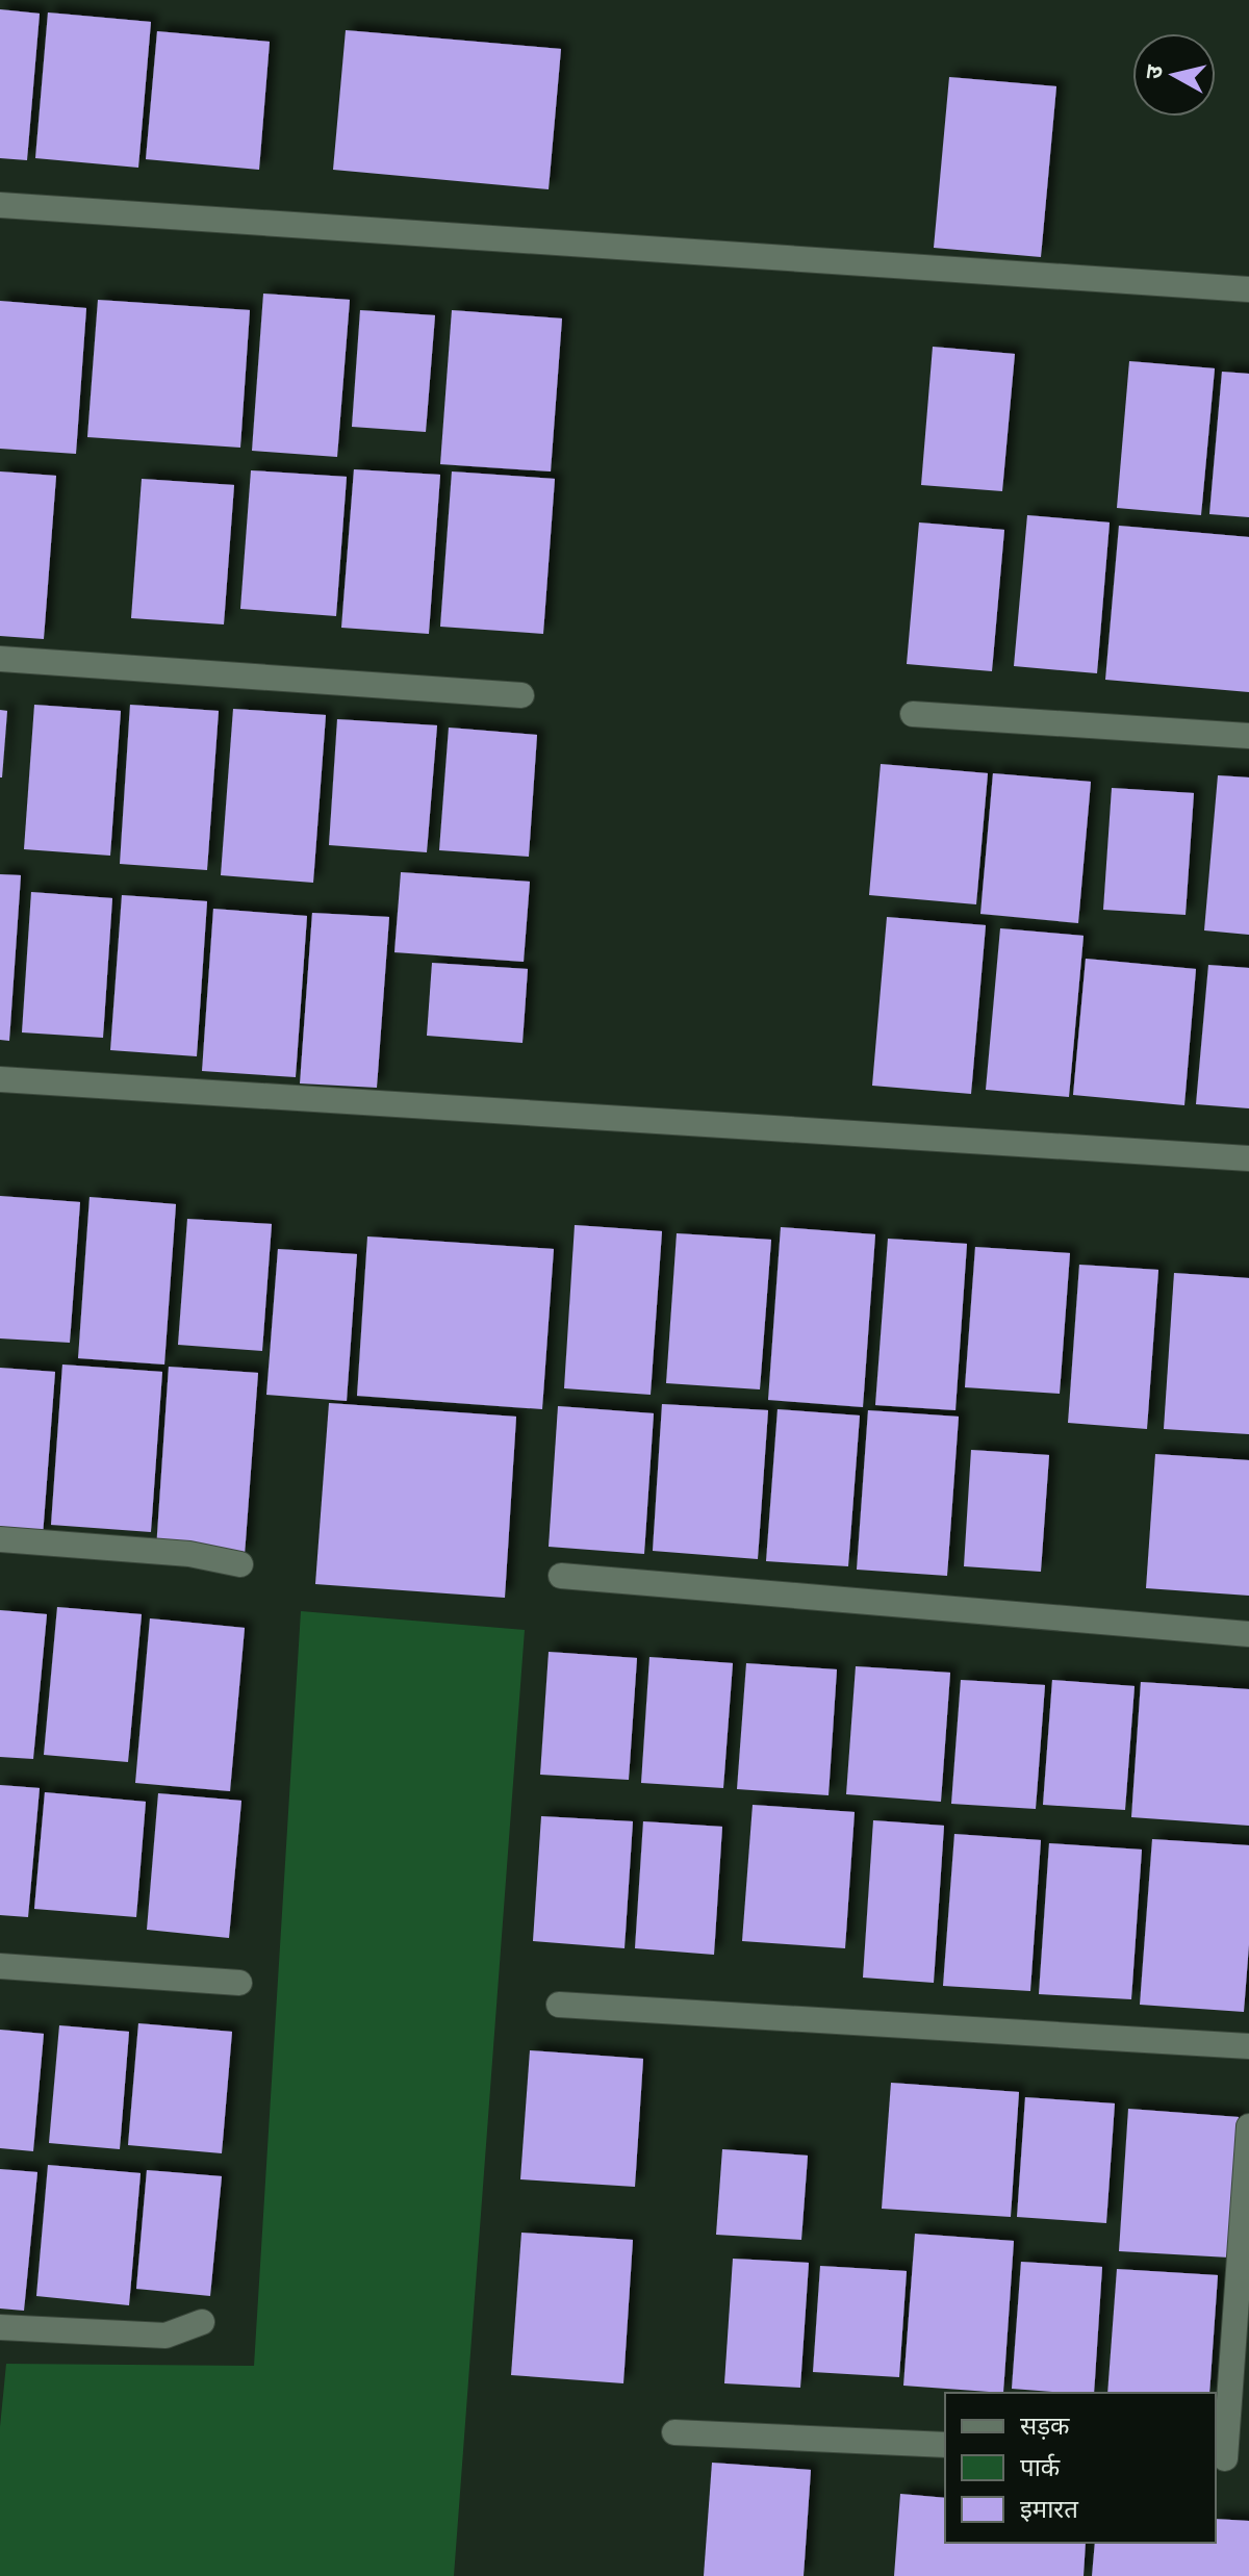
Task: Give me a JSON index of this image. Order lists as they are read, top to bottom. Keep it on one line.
{"legend":["सड़क","पार्क","इमारत"],"north":"left"}
